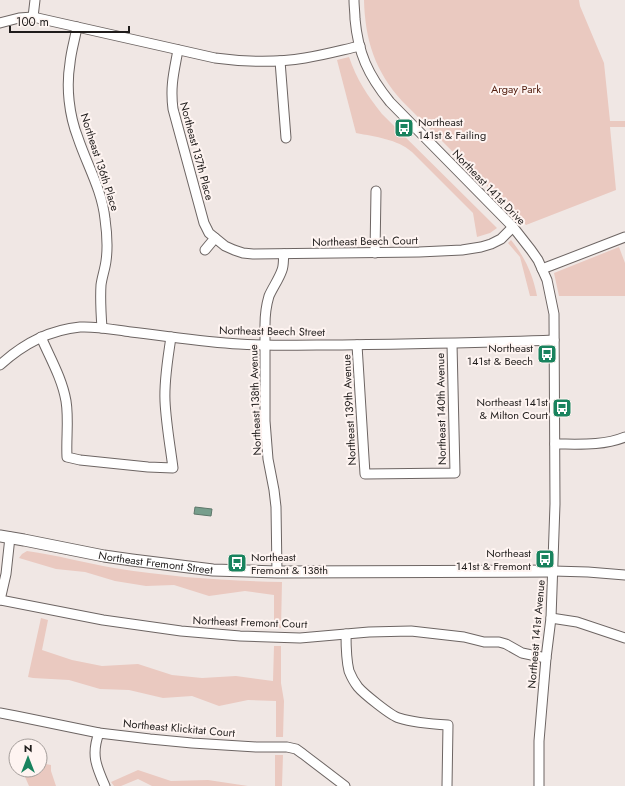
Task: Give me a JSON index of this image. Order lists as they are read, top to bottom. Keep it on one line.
{"streets":{"street":["Northeast 137th Place","Northeast 136th Place","Northeast 141st Drive","Northeast Beech Court","Northeast Beech Street","Northeast 138th Avenue","Northeast 140th Avenue","Northeast 139th Avenue","Northeast Fremont Street","Northeast Fremont Court","Northeast 141st Avenue","Northeast Klickitat Court"]},"crossings":[["Northeast 137th Place","Northeast Beech Court"],["Northeast 136th Place","Northeast Beech Street"],["Northeast 141st Drive","Northeast Beech Court"],["Northeast 141st Drive","Northeast 141st Avenue"],["Northeast Beech Court","Northeast 138th Avenue"],["Northeast Beech Street","Northeast 138th Avenue"],["Northeast Beech Street","Northeast 140th Avenue"],["Northeast Beech Street","Northeast 139th Avenue"],["Northeast Beech Street","Northeast 141st Avenue"],["Northeast 138th Avenue","Northeast Fremont Street"],["Northeast 140th Avenue","Northeast 139th Avenue"],["Northeast Fremont Street","Northeast 141st Avenue"],["Northeast Fremont Court","Northeast 141st Avenue"]],"parks":["Argay Park"],"places":{"bus stop":["Northeast 141st & Failing","Northeast 141st & Beech","Northeast 141st & Milton Court","Northeast 141st & Fremont","Northeast Fremont & 138th"]},"scale_bar":"100 m","north":"top"}
